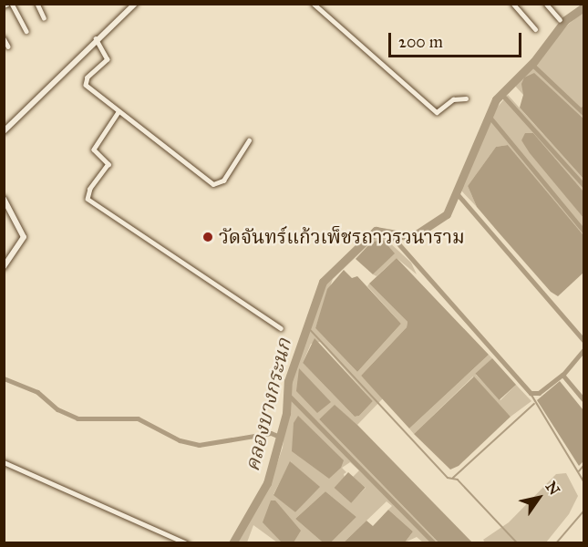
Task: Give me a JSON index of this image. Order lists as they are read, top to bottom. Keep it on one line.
{"water":["คลองบางกระนก"],"places":["วัดจันทร์แก้วเพ็ชรถาวรวนาราม"],"scale_bar":"200 m","north":"top right"}
